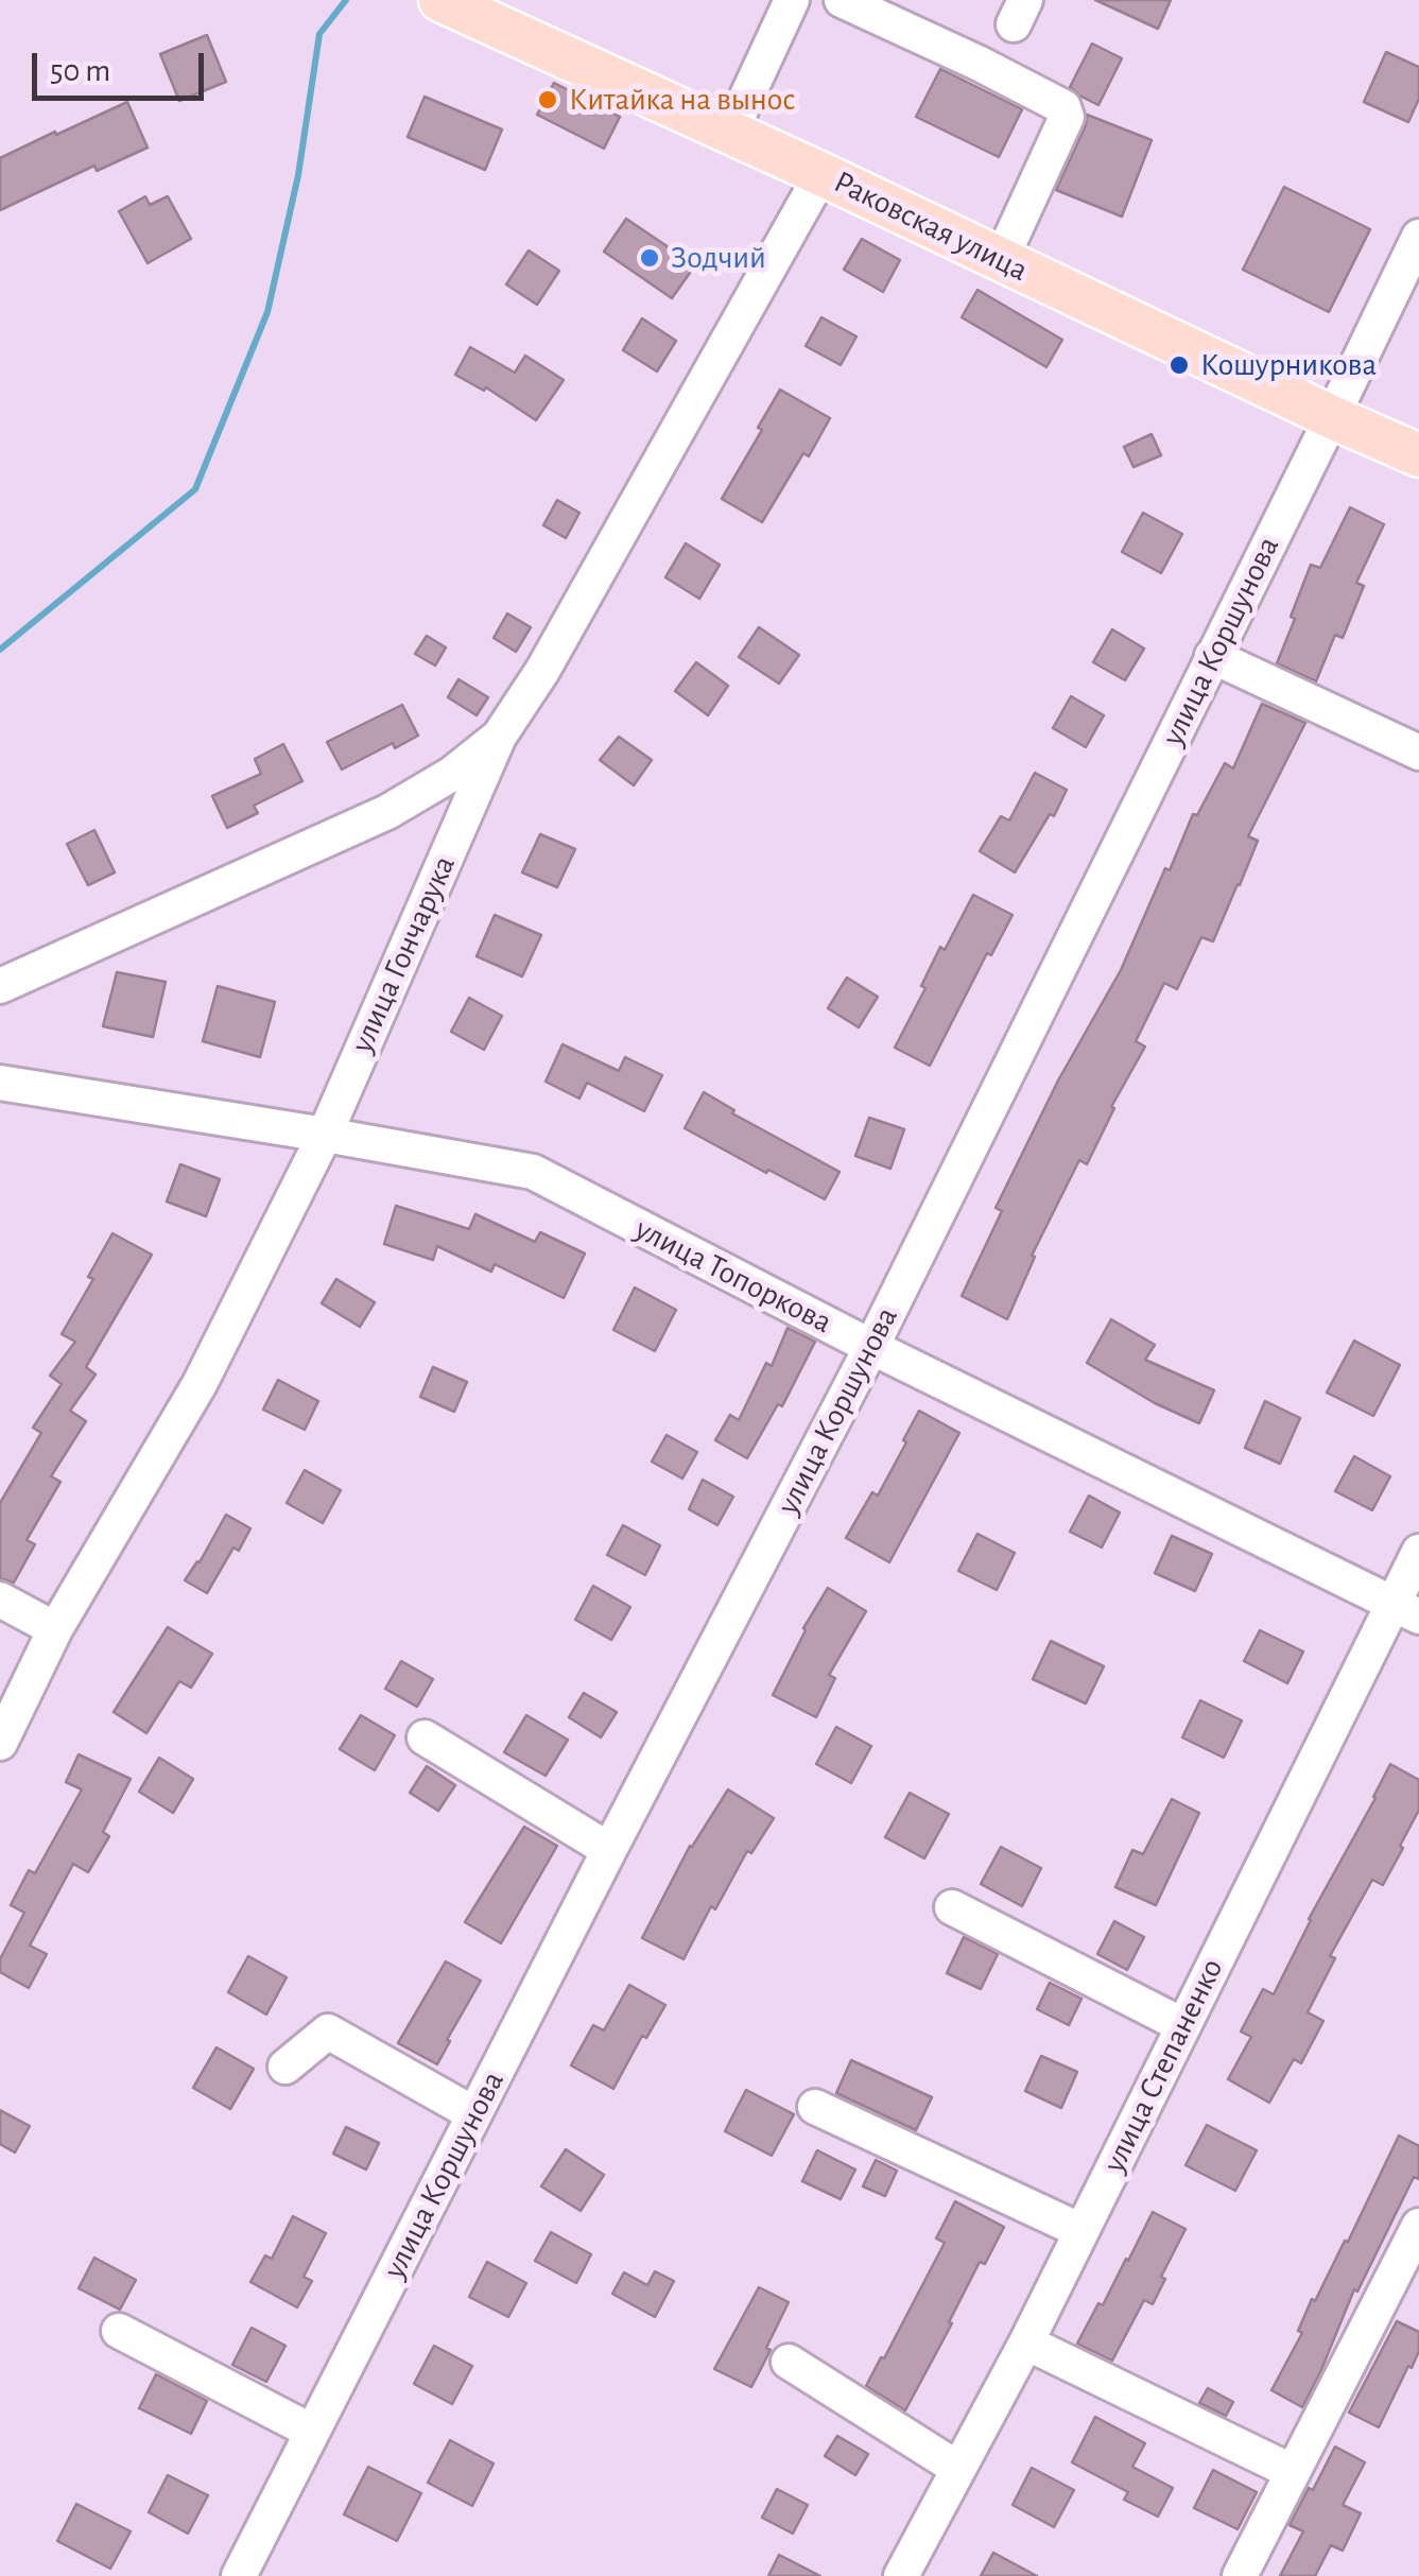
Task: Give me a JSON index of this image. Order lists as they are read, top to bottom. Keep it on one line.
{"streets":{"main road":["Раковская улица"],"street":["улица Коршунова","улица Гончарука","улица Топоркова","улица Степаненко"]},"crossings":[["Раковская улица","улица Коршунова"],["Раковская улица","улица Гончарука"],["улица Коршунова","улица Топоркова"],["улица Гончарука","улица Топоркова"],["улица Топоркова","улица Степаненко"]],"places":["Китайка на вынос","Зодчий","Кошурникова"],"scale_bar":"50 m"}
